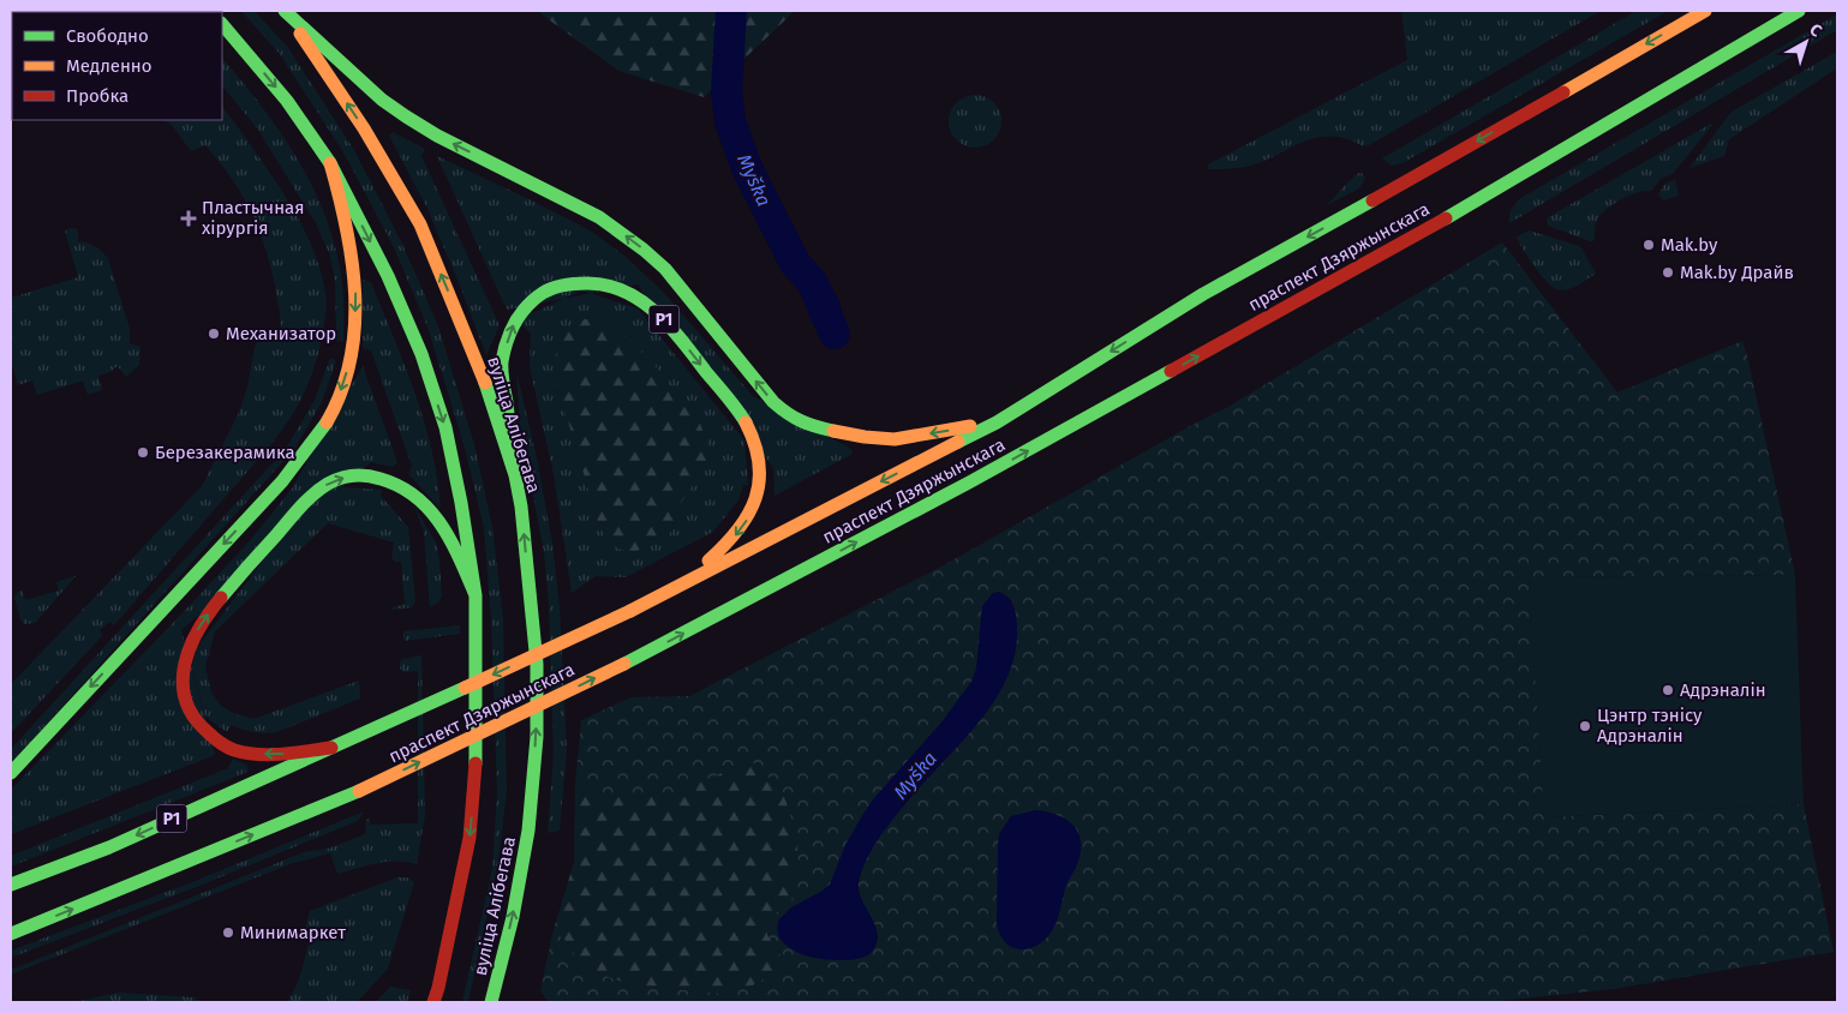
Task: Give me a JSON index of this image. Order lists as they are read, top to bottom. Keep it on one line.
{"streets":{"main road":["праспект Дзяржынскага","Р1","вуліца Алібегава"]},"crossings":[["праспект Дзяржынскага","Р1"],["Р1","вуліца Алібегава"]],"water":["Муška"],"places":{"health":["Пластычная хірургія"],"other":["Mak.by","Маk.by Драйв","Механизатор","Березакерамика","Адрэналін","Цэнтр тэнісу Адрэналін","Минимаркет"]},"legend":["Свободно","Медленно","Пробка"],"north":"top right"}
